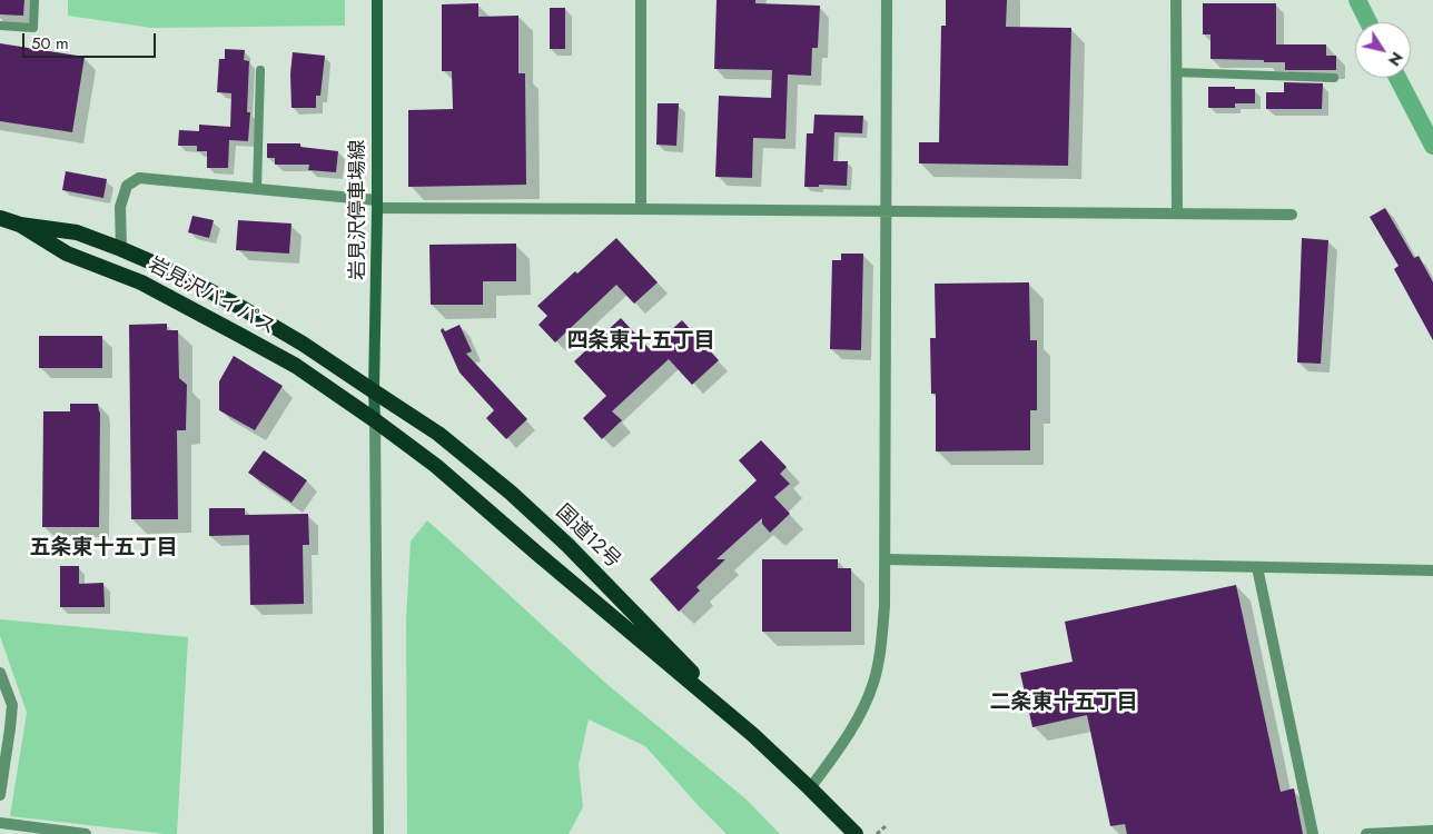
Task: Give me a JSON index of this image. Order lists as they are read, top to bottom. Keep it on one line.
{"streets":{"highway":["岩見沢バイパス","国道12号"],"main road":["岩見沢停車場線"]},"crossings":[["岩見沢停車場線","岩見沢バイパス"],["岩見沢停車場線","国道12号"],["岩見沢バイパス","国道12号"]],"districts":["四条東十五丁目","五条東十五丁目","二条東十五丁目"],"scale_bar":"50 m","north":"bottom right"}
